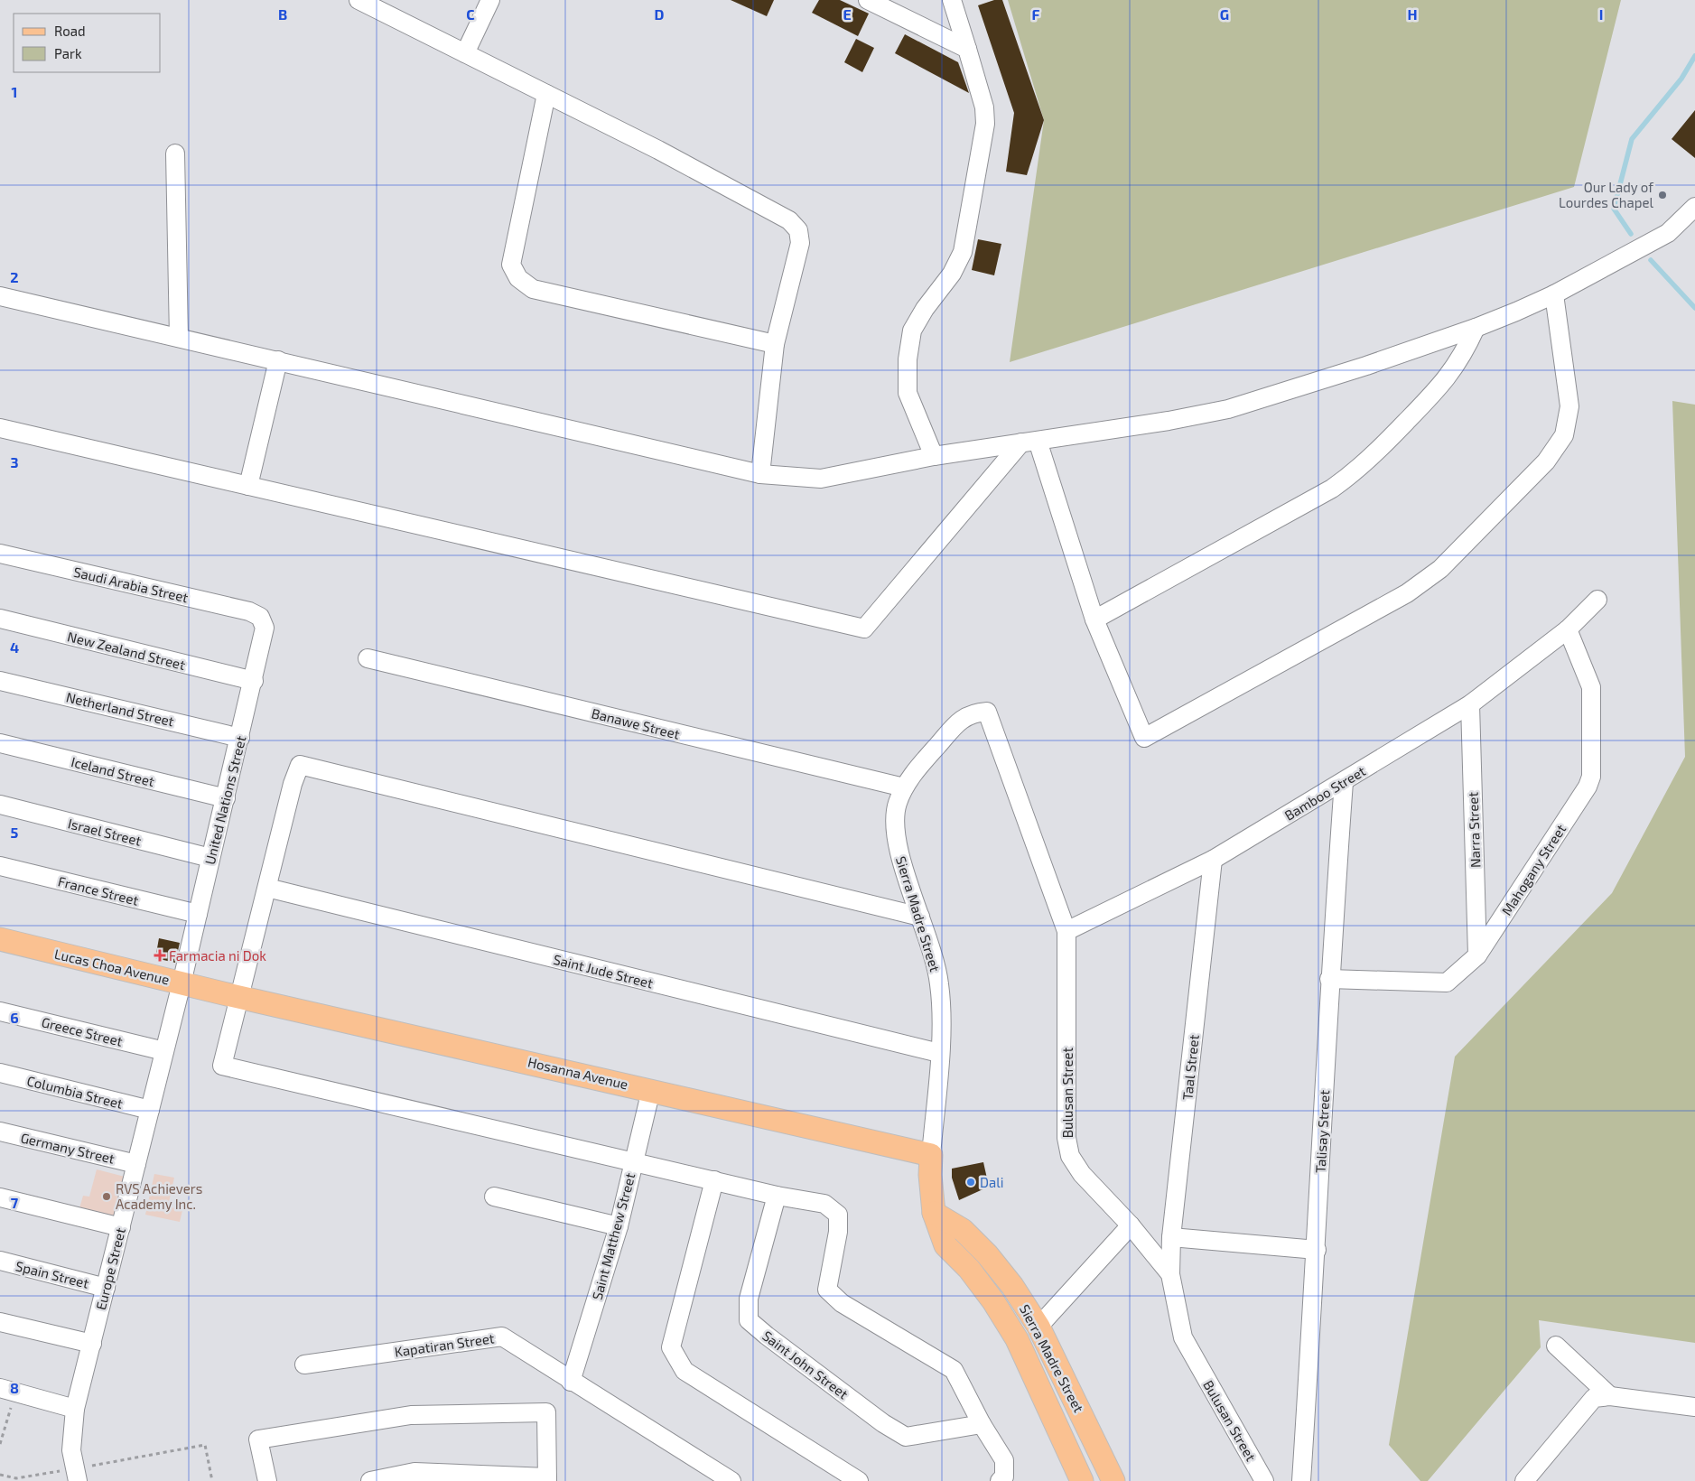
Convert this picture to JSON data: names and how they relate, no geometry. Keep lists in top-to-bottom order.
{
  "streets": {
    "main road": ["Sierra Madre Street", "Lucas Choa Avenue", "Hosanna Avenue"],
    "street": [
      "Saudi Arabia Street",
      "New Zealand Street",
      "Netherland Street",
      "Banawe Street",
      "Iceland Street",
      "Bamboo Street",
      "United Nations Street",
      "Narra Street",
      "Israel Street",
      "Mahogany Street",
      "France Street",
      "Saint Jude Street",
      "Greece Street",
      "Taal Street",
      "Columbia Street",
      "Bulusan Street",
      "Talisay Street",
      "Germany Street",
      "Saint Matthew Street",
      "Europe Street",
      "Spain Street",
      "Kapatiran Street",
      "Saint John Street"
    ]
  },
  "crossings": [
    ["Saudi Arabia Street", "United Nations Street"],
    ["New Zealand Street", "United Nations Street"],
    ["Netherland Street", "United Nations Street"],
    ["Banawe Street", "Sierra Madre Street"],
    ["Iceland Street", "United Nations Street"],
    ["Bamboo Street", "Narra Street"],
    ["Bamboo Street", "Mahogany Street"],
    ["Bamboo Street", "Taal Street"],
    ["Bamboo Street", "Bulusan Street"],
    ["Bamboo Street", "Talisay Street"],
    ["United Nations Street", "Israel Street"],
    ["United Nations Street", "France Street"],
    ["United Nations Street", "Lucas Choa Avenue"],
    ["United Nations Street", "Europe Street"],
    ["Narra Street", "Mahogany Street"],
    ["Mahogany Street", "Talisay Street"],
    ["Sierra Madre Street", "Saint Jude Street"],
    ["Sierra Madre Street", "Hosanna Avenue"],
    ["Sierra Madre Street", "Bulusan Street"],
    ["Lucas Choa Avenue", "Hosanna Avenue"],
    ["Lucas Choa Avenue", "Europe Street"],
    ["Greece Street", "Europe Street"],
    ["Taal Street", "Bulusan Street"],
    ["Hosanna Avenue", "Saint Matthew Street"],
    ["Columbia Street", "Europe Street"],
    ["Germany Street", "Europe Street"],
    ["Saint Matthew Street", "Kapatiran Street"],
    ["Europe Street", "Spain Street"]
  ],
  "places": {
    "other": ["Our Lady of Lourdes Chapel", "Dali", "RVS Achievers Academy Inc."],
    "health": ["Farmacia ni Dok"]
  },
  "legend": ["Road", "Park"],
  "grid": {
    "columns": [
      "B",
      "C",
      "D",
      "E",
      "F",
      "G",
      "H",
      "I"
    ],
    "rows": [
      "1",
      "2",
      "3",
      "4",
      "5",
      "6",
      "7",
      "8"
    ]
  }
}
